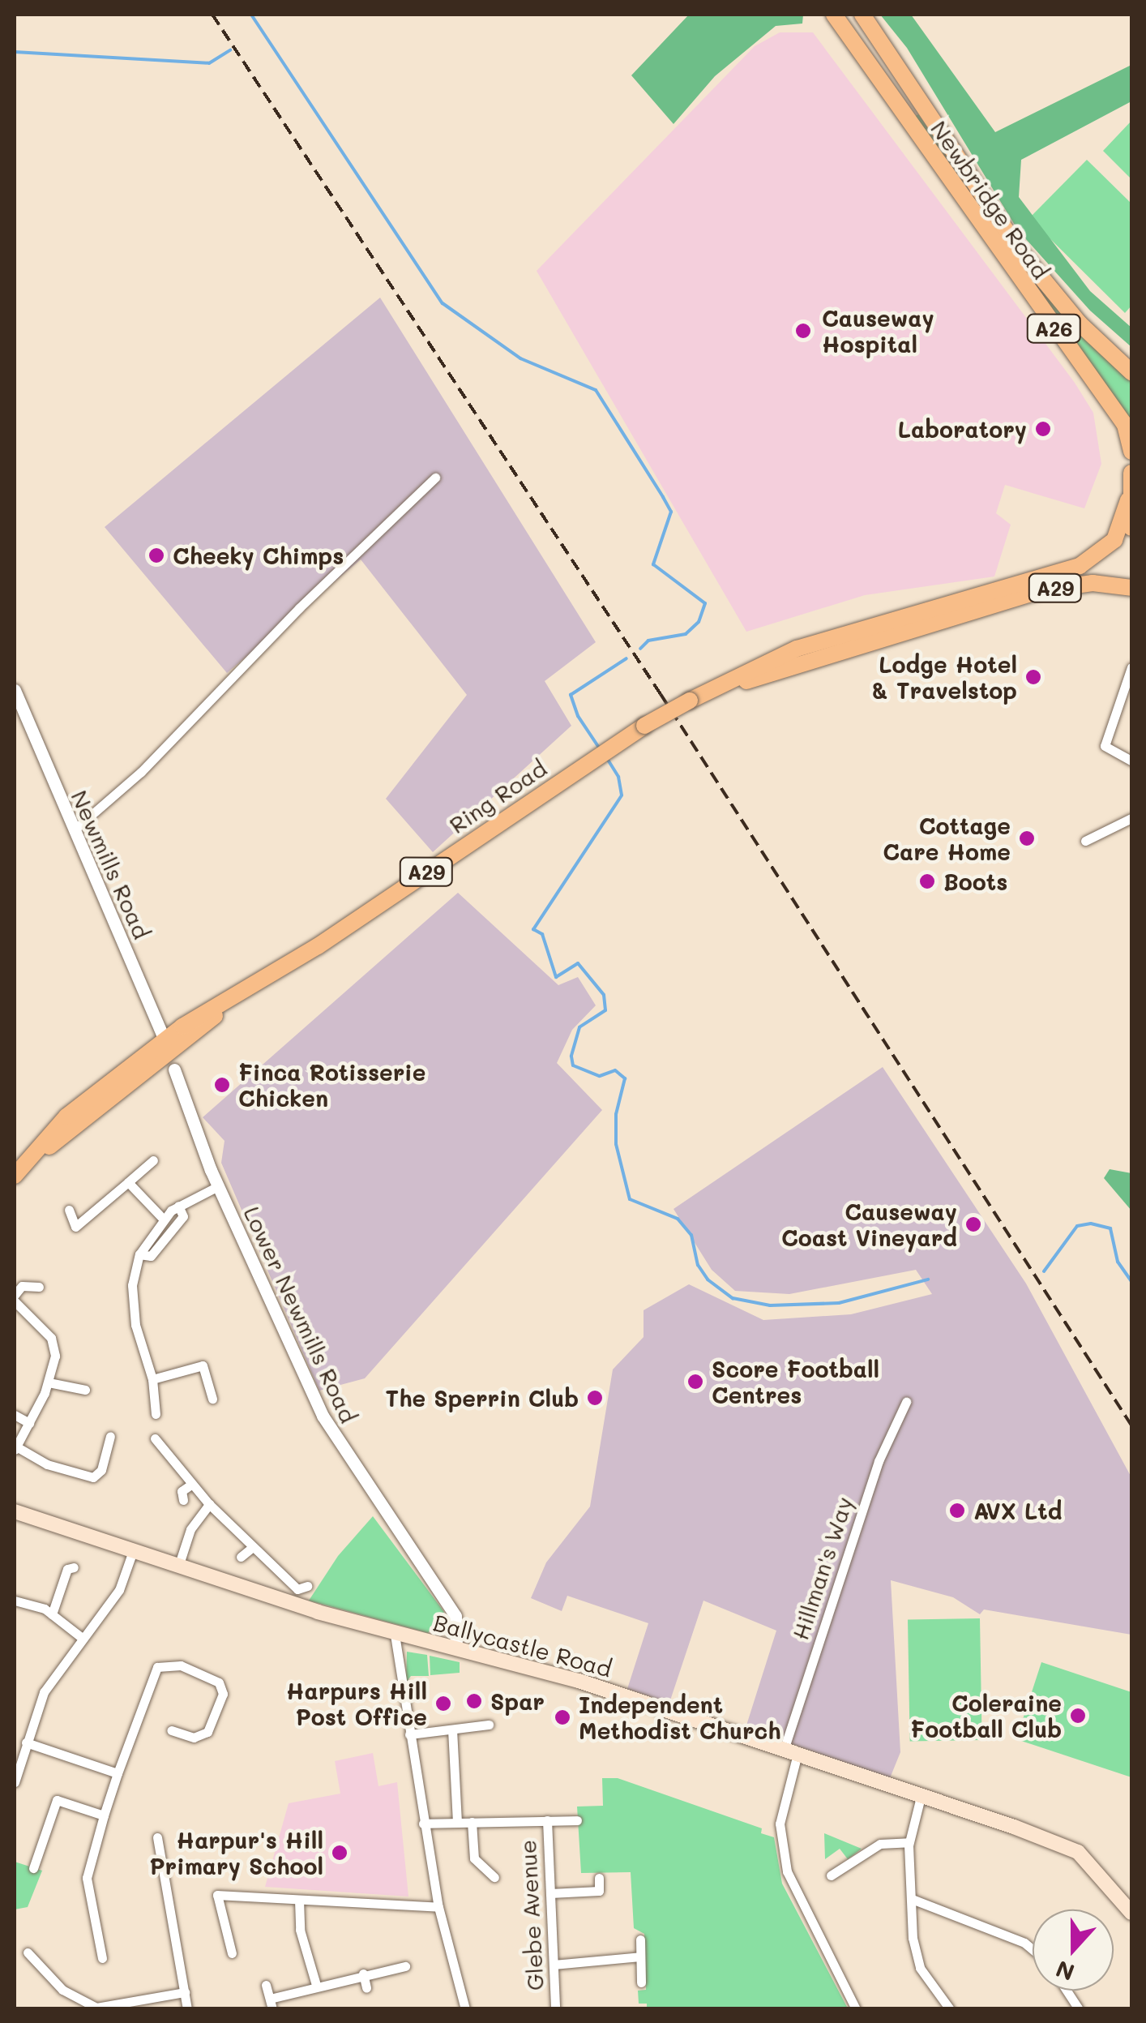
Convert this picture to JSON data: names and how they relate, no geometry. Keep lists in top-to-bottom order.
{
  "streets": {
    "main road": [
      "Newbridge Road",
      "A26",
      "A29",
      "Ring Road",
      "Ballycastle Road"
    ],
    "street": [
      "Newmills Road",
      "Lower Newmills Road",
      "Hillman's Way",
      "Glebe Avenue"
    ]
  },
  "crossings": [
    ["A29", "Ring Road"],
    ["Ring Road", "Newmills Road"],
    ["Ring Road", "Lower Newmills Road"],
    ["Newmills Road", "Lower Newmills Road"],
    ["Lower Newmills Road", "Ballycastle Road"],
    ["Hillman's Way", "Ballycastle Road"]
  ],
  "places": [
    "Causeway Hospital",
    "Laboratory",
    "Cheeky Chimps",
    "Lodge Hotel & Travelstop",
    "Cottage Care Home",
    "Boots",
    "Finca Rotisserie Chicken",
    "Causeway Coast Vineyard",
    "Score Football Centres",
    "The Sperrin Club",
    "AVX Ltd",
    "Spar",
    "Harpurs Hill Post Office",
    "Coleraine Football Club",
    "Independent Methodist Church",
    "Harpur's Hill Primary School"
  ],
  "north": "bottom"
}
